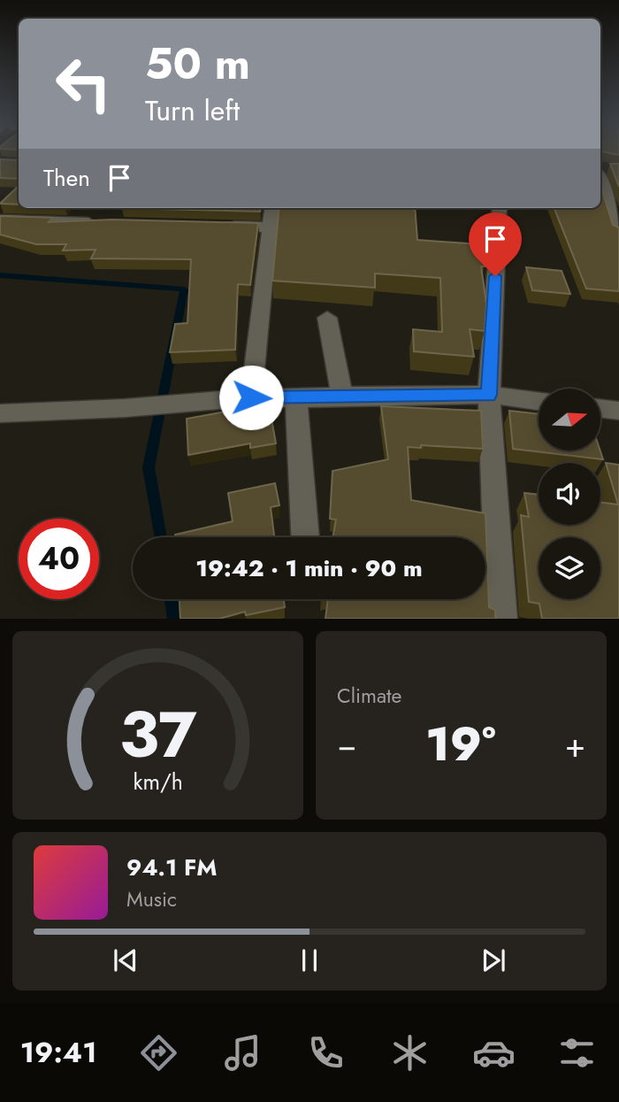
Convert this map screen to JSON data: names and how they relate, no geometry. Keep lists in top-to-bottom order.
{
  "north": "right",
  "page": {
    "turn": ["50 m", "Turn left"],
    "then": "Then",
    "limit": "40",
    "trip": "19:42 · 1 min · 90 m",
    "tile": "Climate",
    "heat": ["−", "19°", "+"],
    "song": ["94.1 FM", "Music"],
    "tabs": "19:41",
    "gauge": ["37", "km/h"]
  }
}
